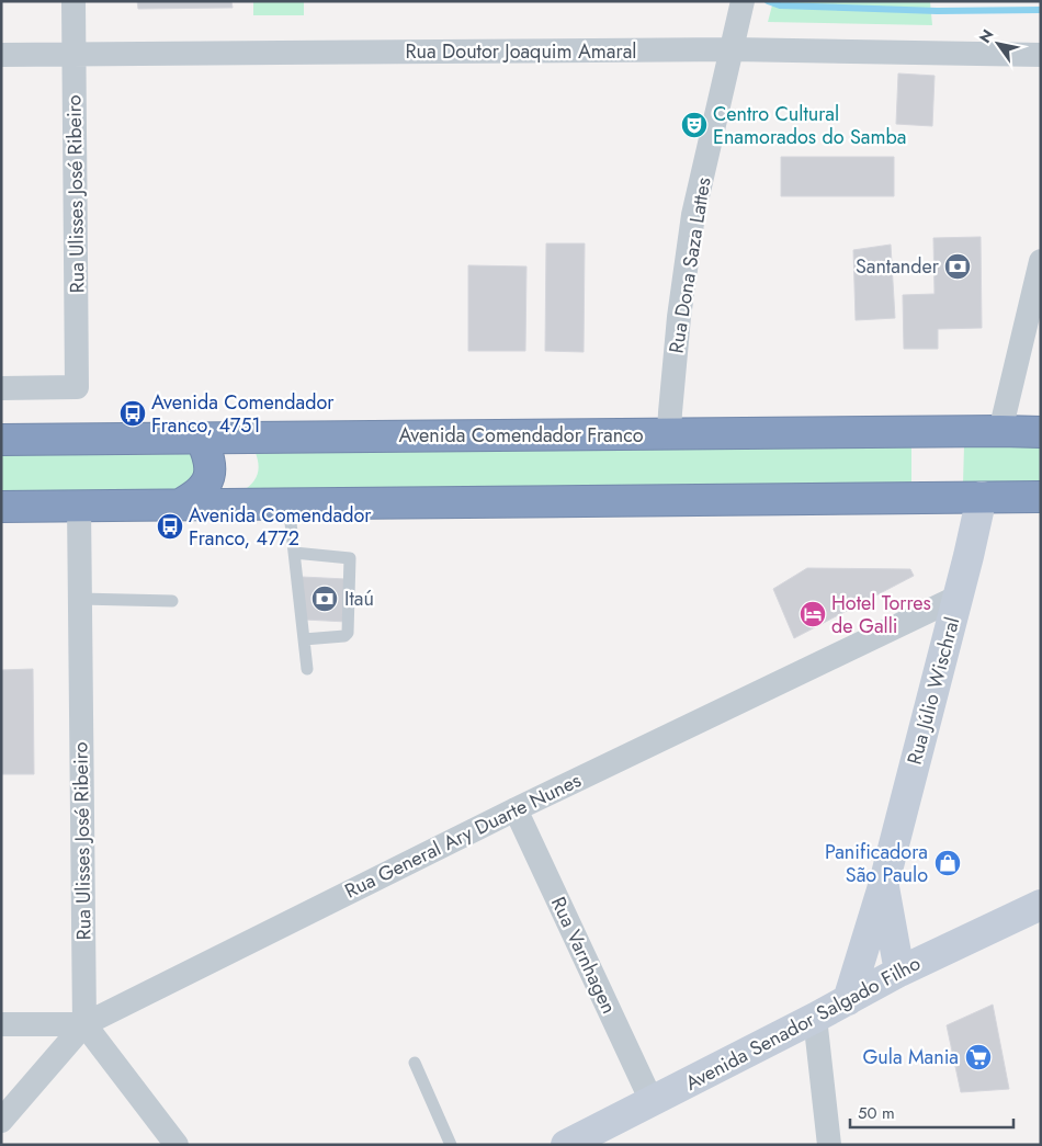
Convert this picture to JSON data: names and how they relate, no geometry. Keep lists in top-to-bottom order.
{
  "streets": {
    "highway": ["Avenida Comendador Franco"],
    "street": [
      "Rua Doutor Joaquim Amaral",
      "Rua Ulisses José Ribeiro",
      "Rua Dona Saza Lattes",
      "Rua Júlio Wischral",
      "Rua General Ary Duarte Nunes",
      "Rua Varnhagen",
      "Avenida Senador Salgado Filho"
    ]
  },
  "crossings": [
    ["Rua Doutor Joaquim Amaral", "Rua Ulisses José Ribeiro"],
    ["Rua Doutor Joaquim Amaral", "Rua Dona Saza Lattes"],
    ["Rua Ulisses José Ribeiro", "Rua General Ary Duarte Nunes"],
    ["Rua Dona Saza Lattes", "Avenida Comendador Franco"],
    ["Rua Júlio Wischral", "Rua General Ary Duarte Nunes"],
    ["Rua Júlio Wischral", "Avenida Senador Salgado Filho"],
    ["Rua General Ary Duarte Nunes", "Rua Varnhagen"],
    ["Rua Varnhagen", "Avenida Senador Salgado Filho"]
  ],
  "places": {
    "theatre": ["Centro Cultural Enamorados do Samba"],
    "bank": ["Santander", "Itaú"],
    "bus stop": ["Avenida Comendador Franco, 4751", "Avenida Comendador Franco, 4772"],
    "hotel": ["Hotel Torres de Galli"],
    "shop": ["Panificadora São Paulo"],
    "supermarket": ["Gula Mania"]
  },
  "scale_bar": "50 m",
  "north": "top left"
}
